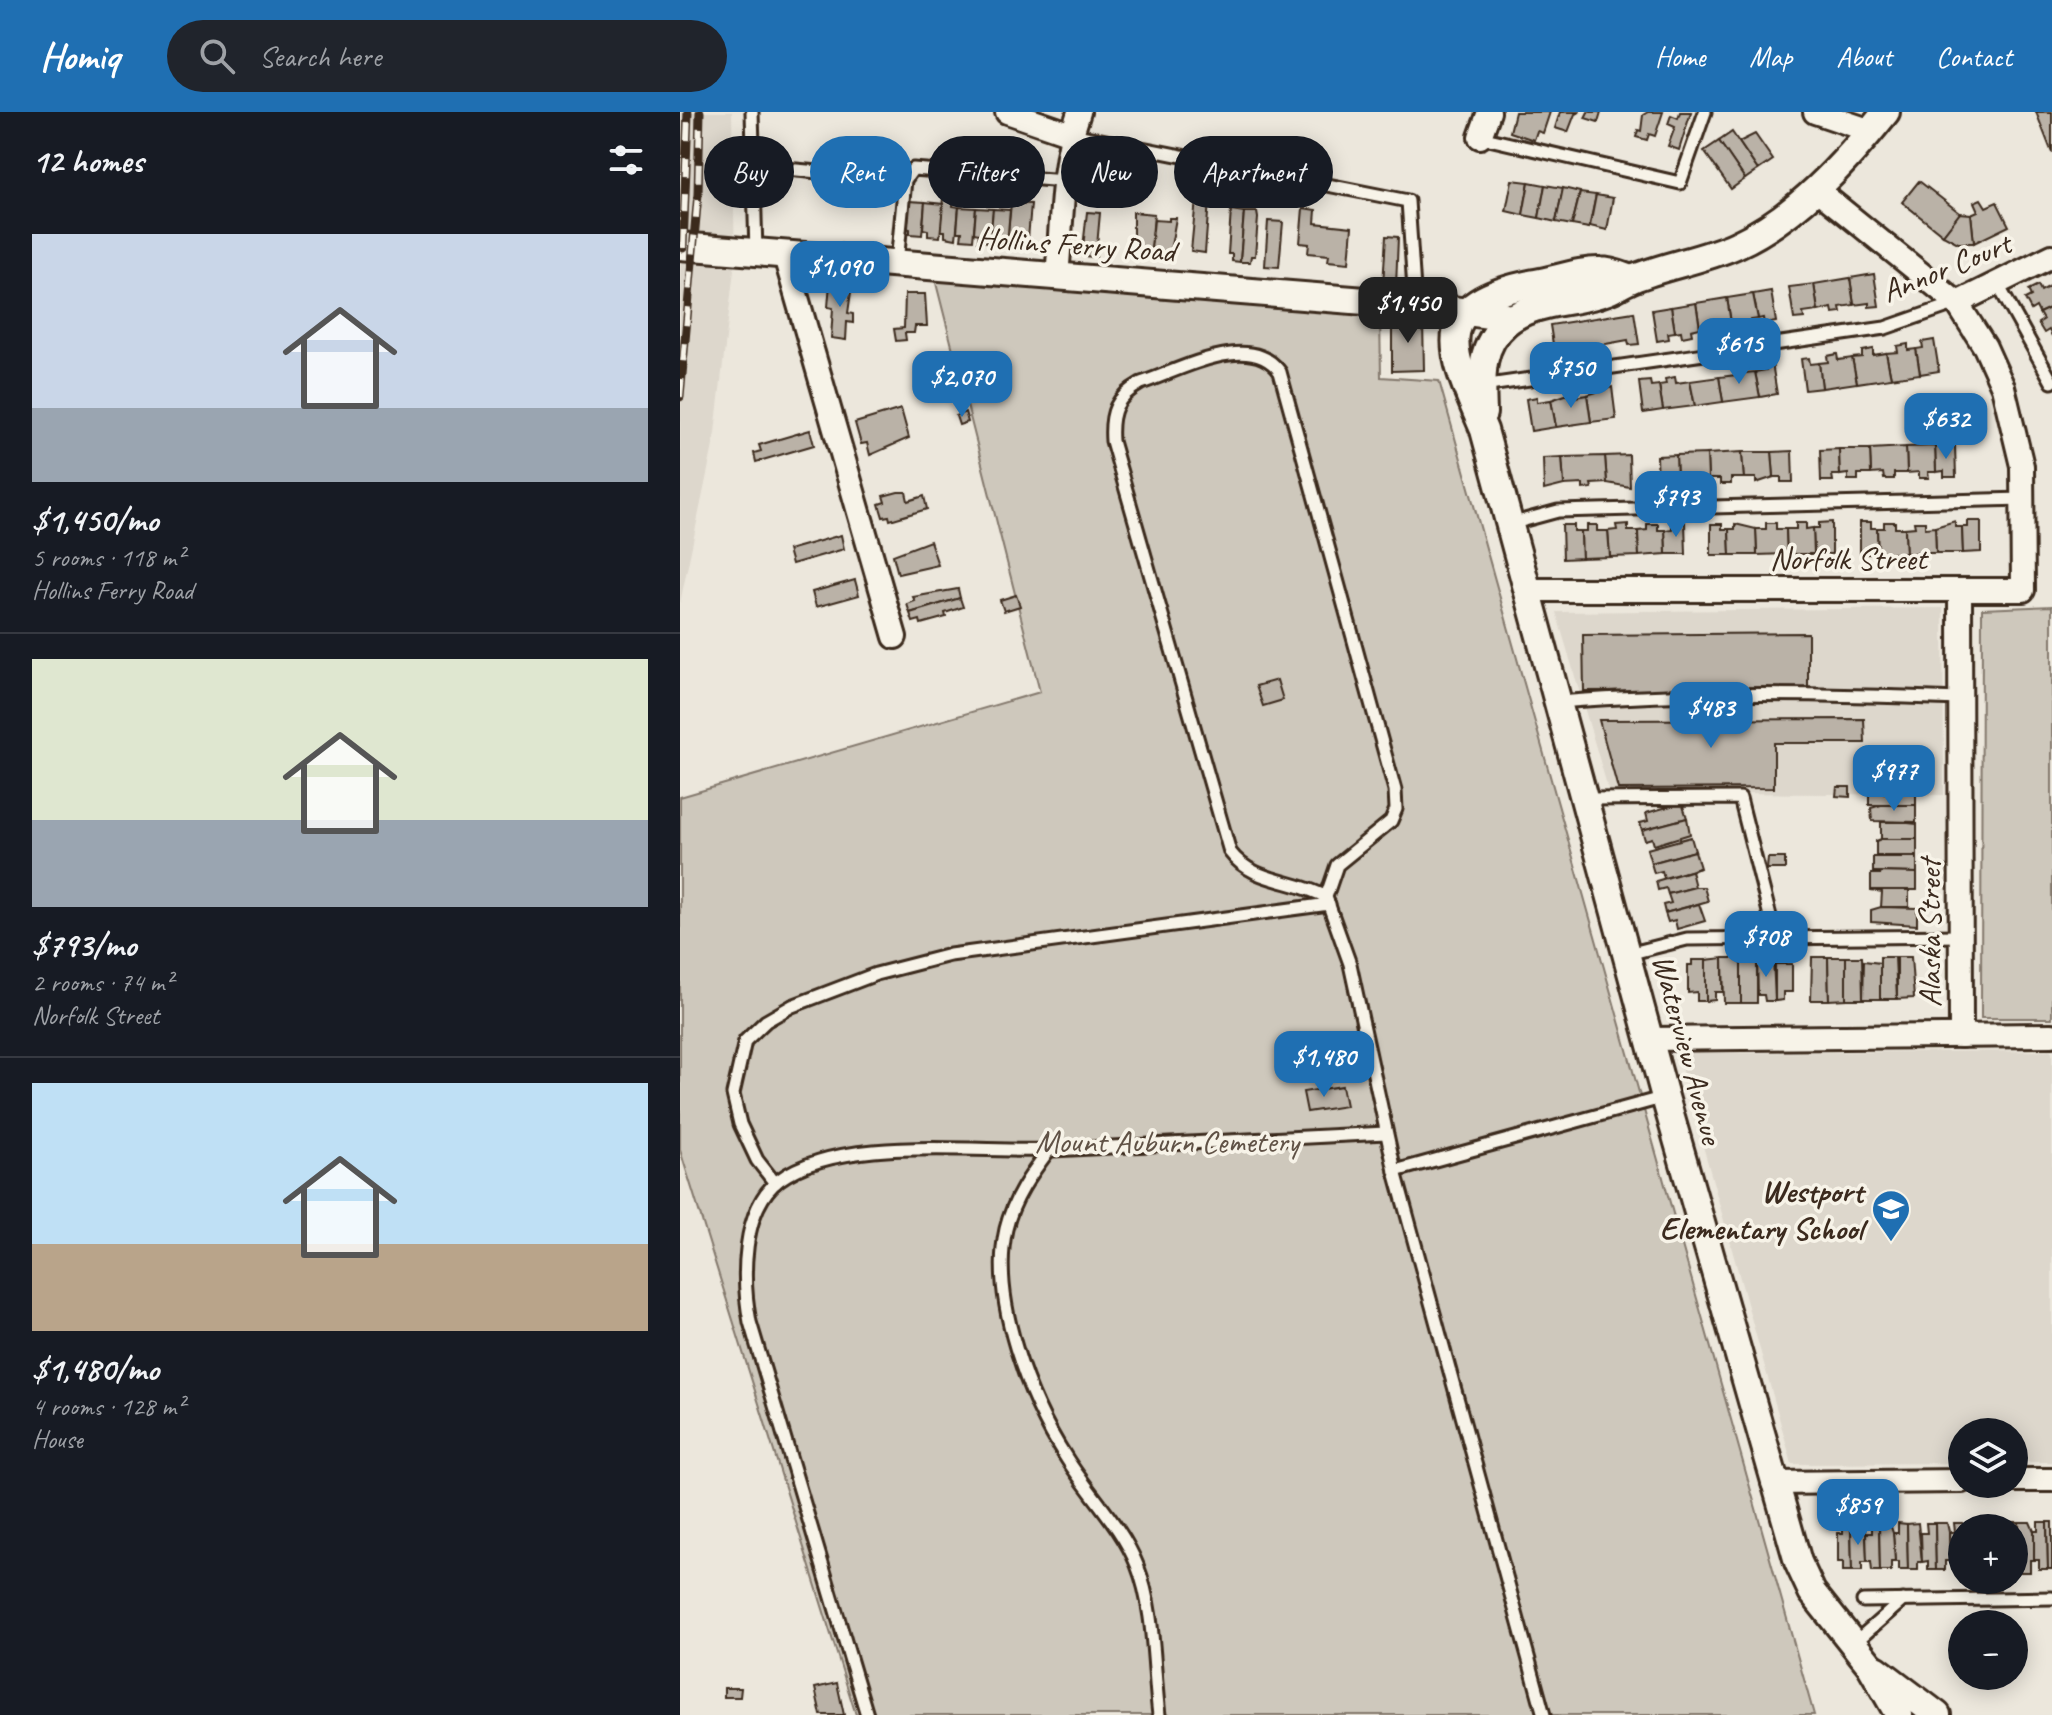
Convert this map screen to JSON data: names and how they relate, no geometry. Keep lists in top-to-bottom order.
{
  "streets": {
    "street": [
      "Hollins Ferry Road",
      "Annor Court",
      "Norfolk Street",
      "Alaska Street",
      "Waterview Avenue"
    ]
  },
  "crossings": [
    ["Hollins Ferry Road", "Waterview Avenue"],
    ["Annor Court", "Waterview Avenue"],
    ["Norfolk Street", "Alaska Street"],
    ["Norfolk Street", "Waterview Avenue"]
  ],
  "parks": ["Mount Auburn Cemetery"],
  "places": {
    "school or university": ["Westport Elementary School"]
  },
  "page": {
    "header": "Homiq",
    "search": "Search here",
    "nav": [
      "Home",
      "Map",
      "About",
      "Contact"
    ],
    "heading": "12 homes",
    "chip": [
      "Buy",
      "Rent",
      "Filters",
      "New",
      "Apartment"
    ],
    "list": [
      {
        "name": "$1,450/mo",
        "note": "5 rooms · 118 m² · Hollins Ferry Road"
      },
      {
        "name": "$793/mo",
        "note": "2 rooms · 74 m² · Norfolk Street"
      },
      {
        "name": "$1,480/mo",
        "note": "4 rooms · 128 m² · House"
      }
    ],
    "price": [
      "$1,090",
      "$1,450",
      "$615",
      "$750",
      "$2,070",
      "$632",
      "$793",
      "$483",
      "$977",
      "$708",
      "$1,480",
      "$859"
    ],
    "map_buttons": ["+", "−"]
  }
}
